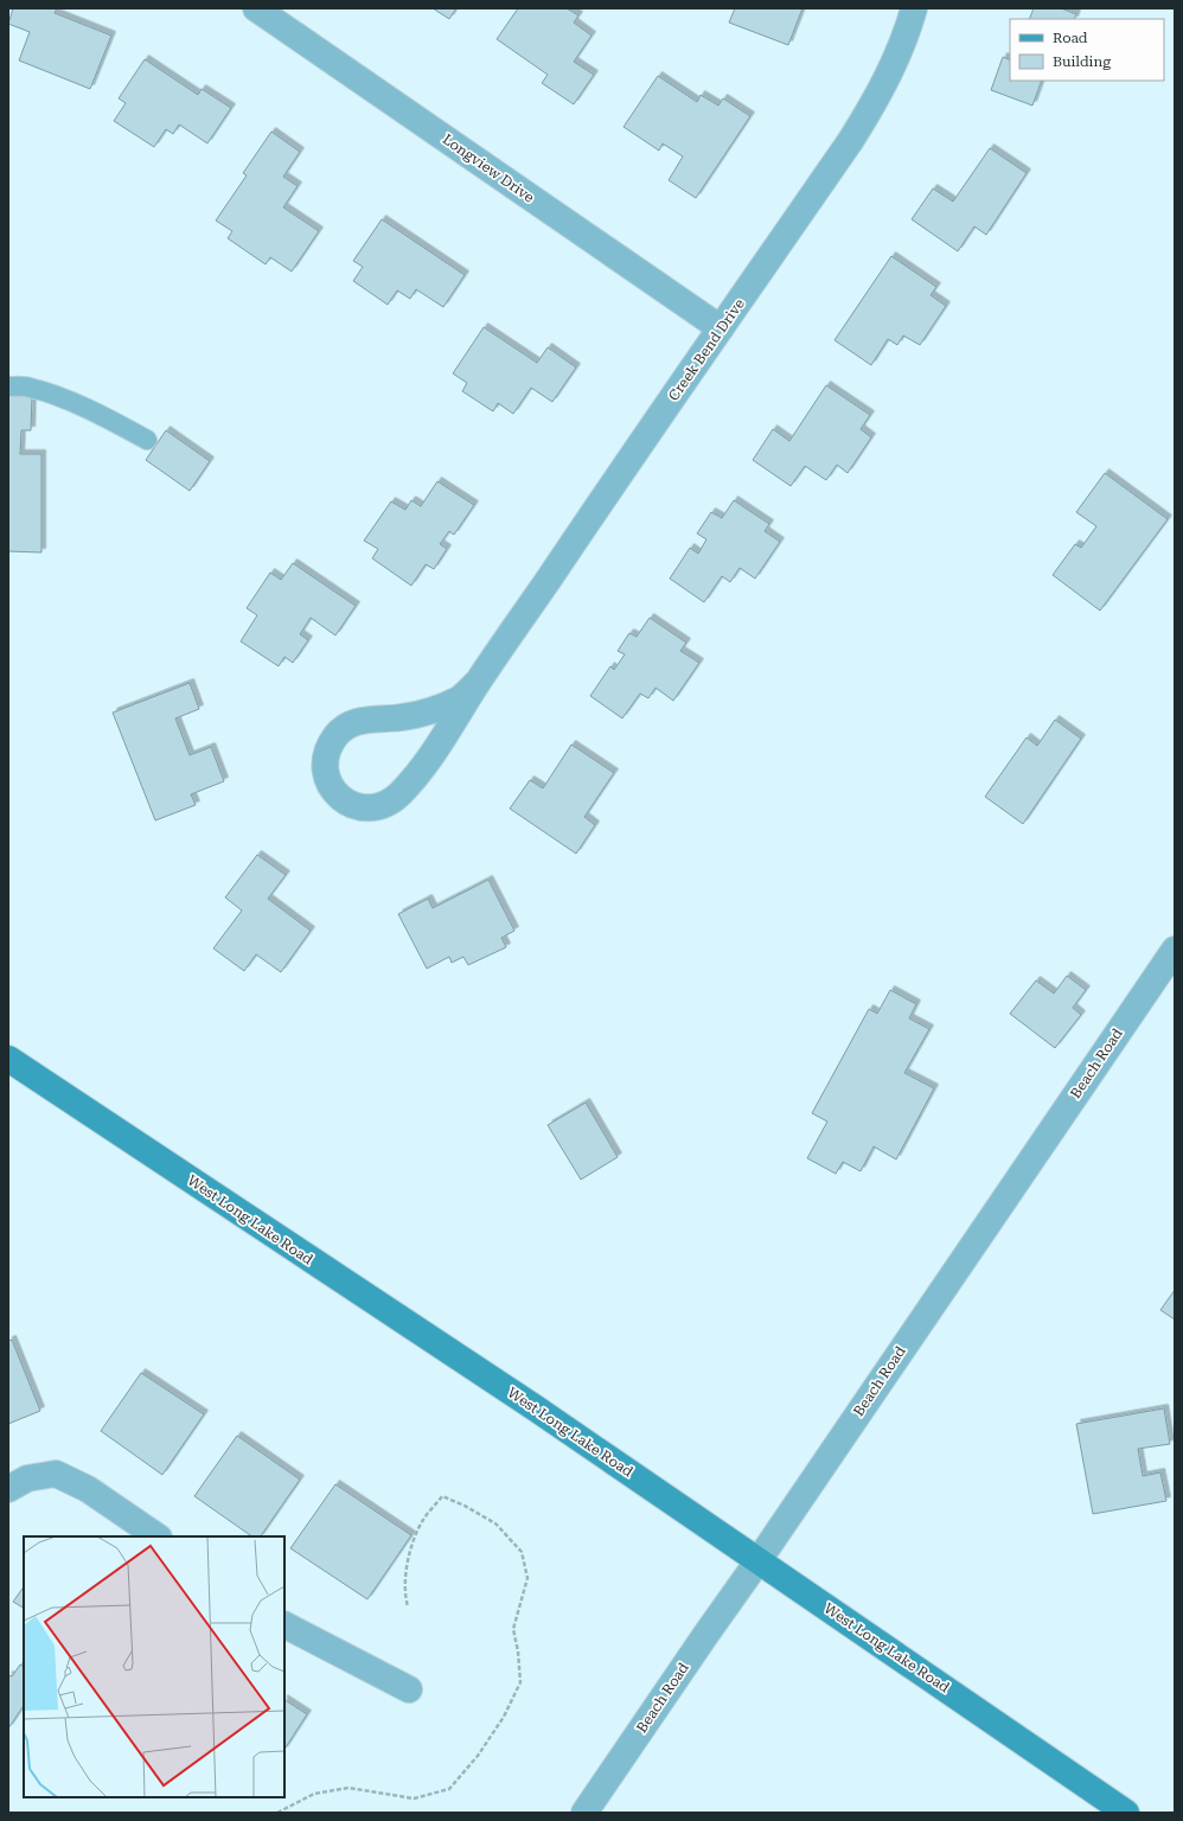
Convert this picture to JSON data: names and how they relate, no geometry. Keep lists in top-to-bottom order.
{
  "streets": {
    "main road": ["West Long Lake Road"],
    "street": ["Longview Drive", "Creek Bend Drive", "Beach Road"]
  },
  "crossings": [
    ["Longview Drive", "Creek Bend Drive"],
    ["Beach Road", "West Long Lake Road"]
  ],
  "legend": ["Road", "Building"]
}
